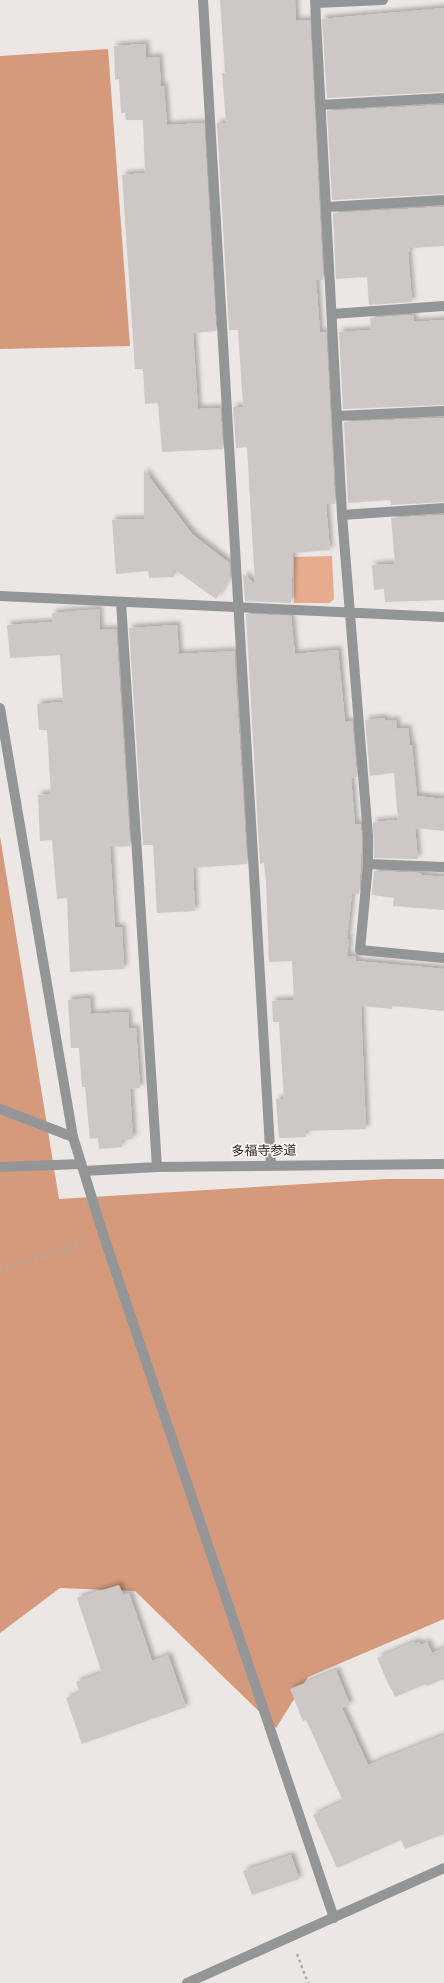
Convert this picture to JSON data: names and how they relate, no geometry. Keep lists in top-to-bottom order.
{
  "streets": {
    "street": ["多福寺参道"]
  }
}
